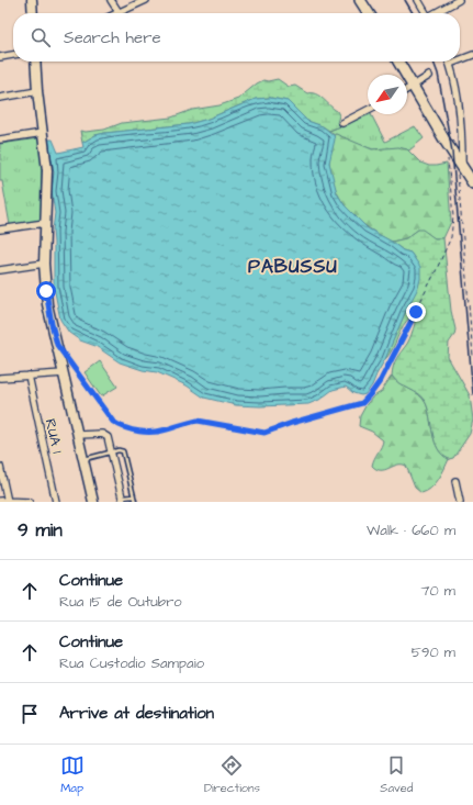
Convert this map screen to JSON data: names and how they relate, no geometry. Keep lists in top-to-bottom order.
{
  "streets": {
    "street": ["RUA 1"]
  },
  "districts": ["PABUSSU"],
  "north": "bottom left",
  "page": {
    "search": "Search here",
    "heading": ["9 min", "Walk · 660 m"],
    "list": [
      ["Continue", "Rua 15 de Outubro", "70 m"],
      ["Continue", "Rua Custodio Sampaio", "590 m"],
      "Arrive at destination"
    ],
    "nav": ["Map", "Directions", "Saved"]
  }
}
